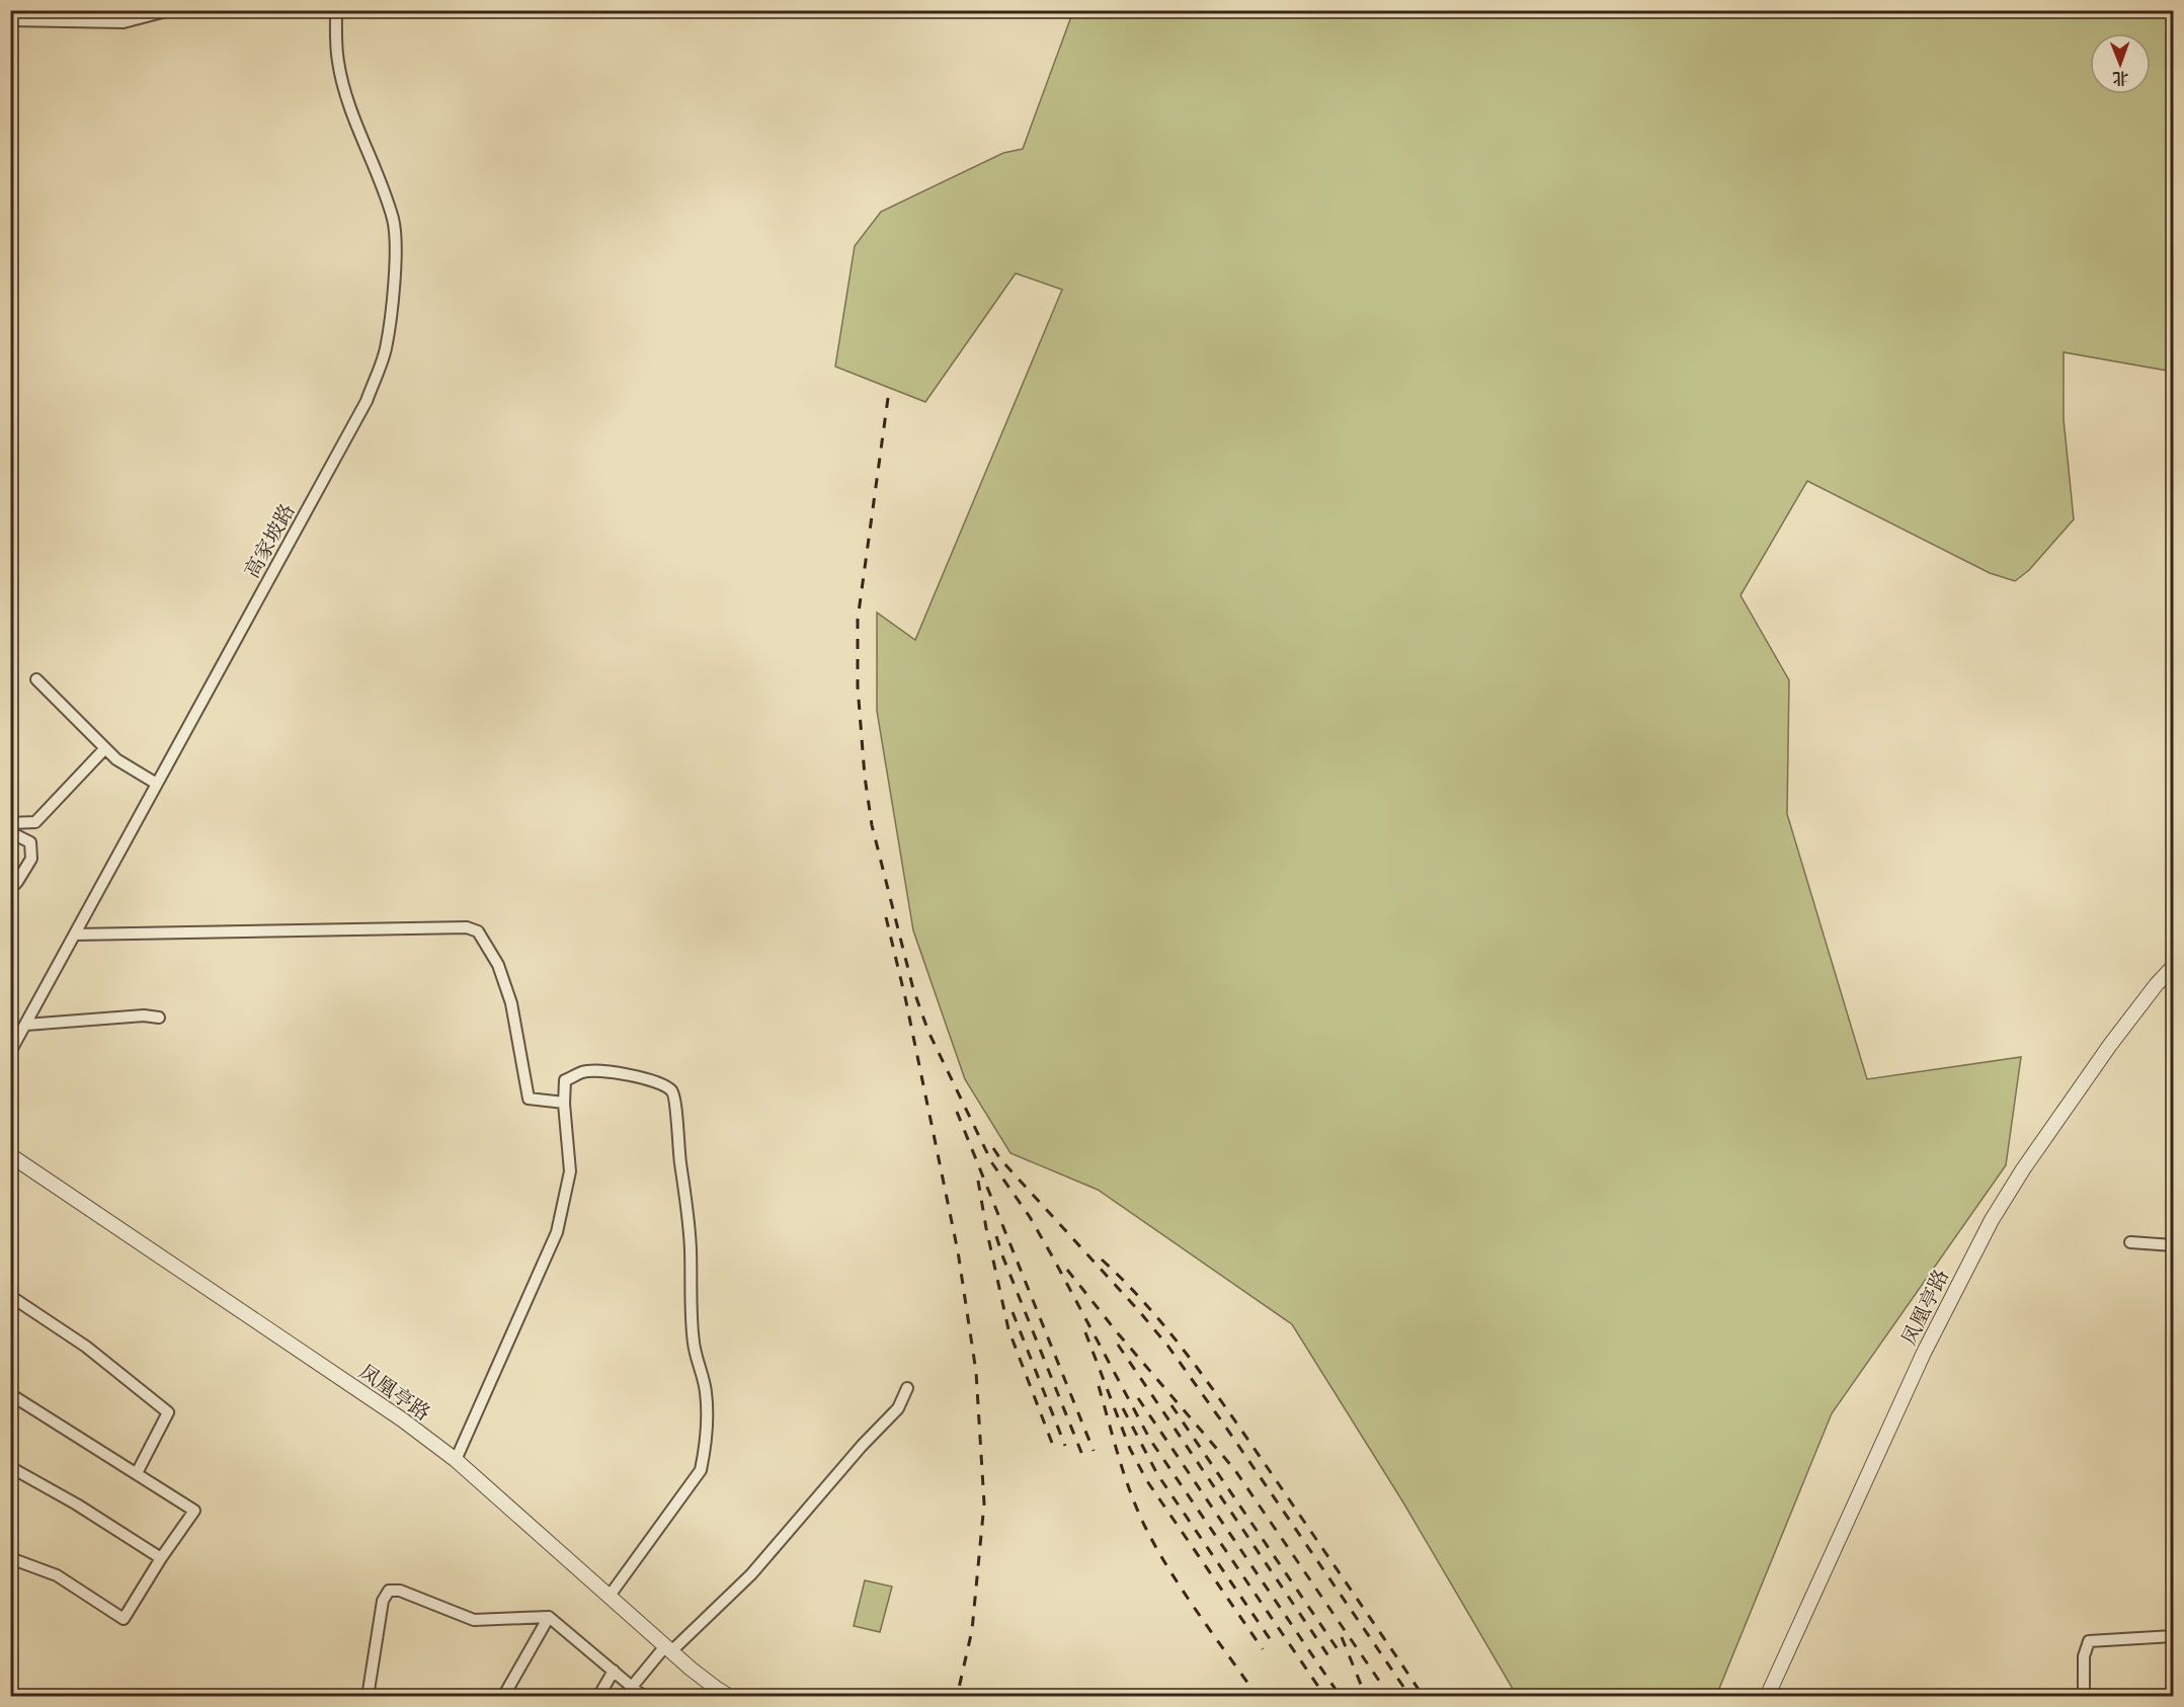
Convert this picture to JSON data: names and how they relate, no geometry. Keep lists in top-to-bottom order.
{
  "streets": {
    "street": ["高家坡路", "凤凰亭路"]
  },
  "north": "bottom"
}
